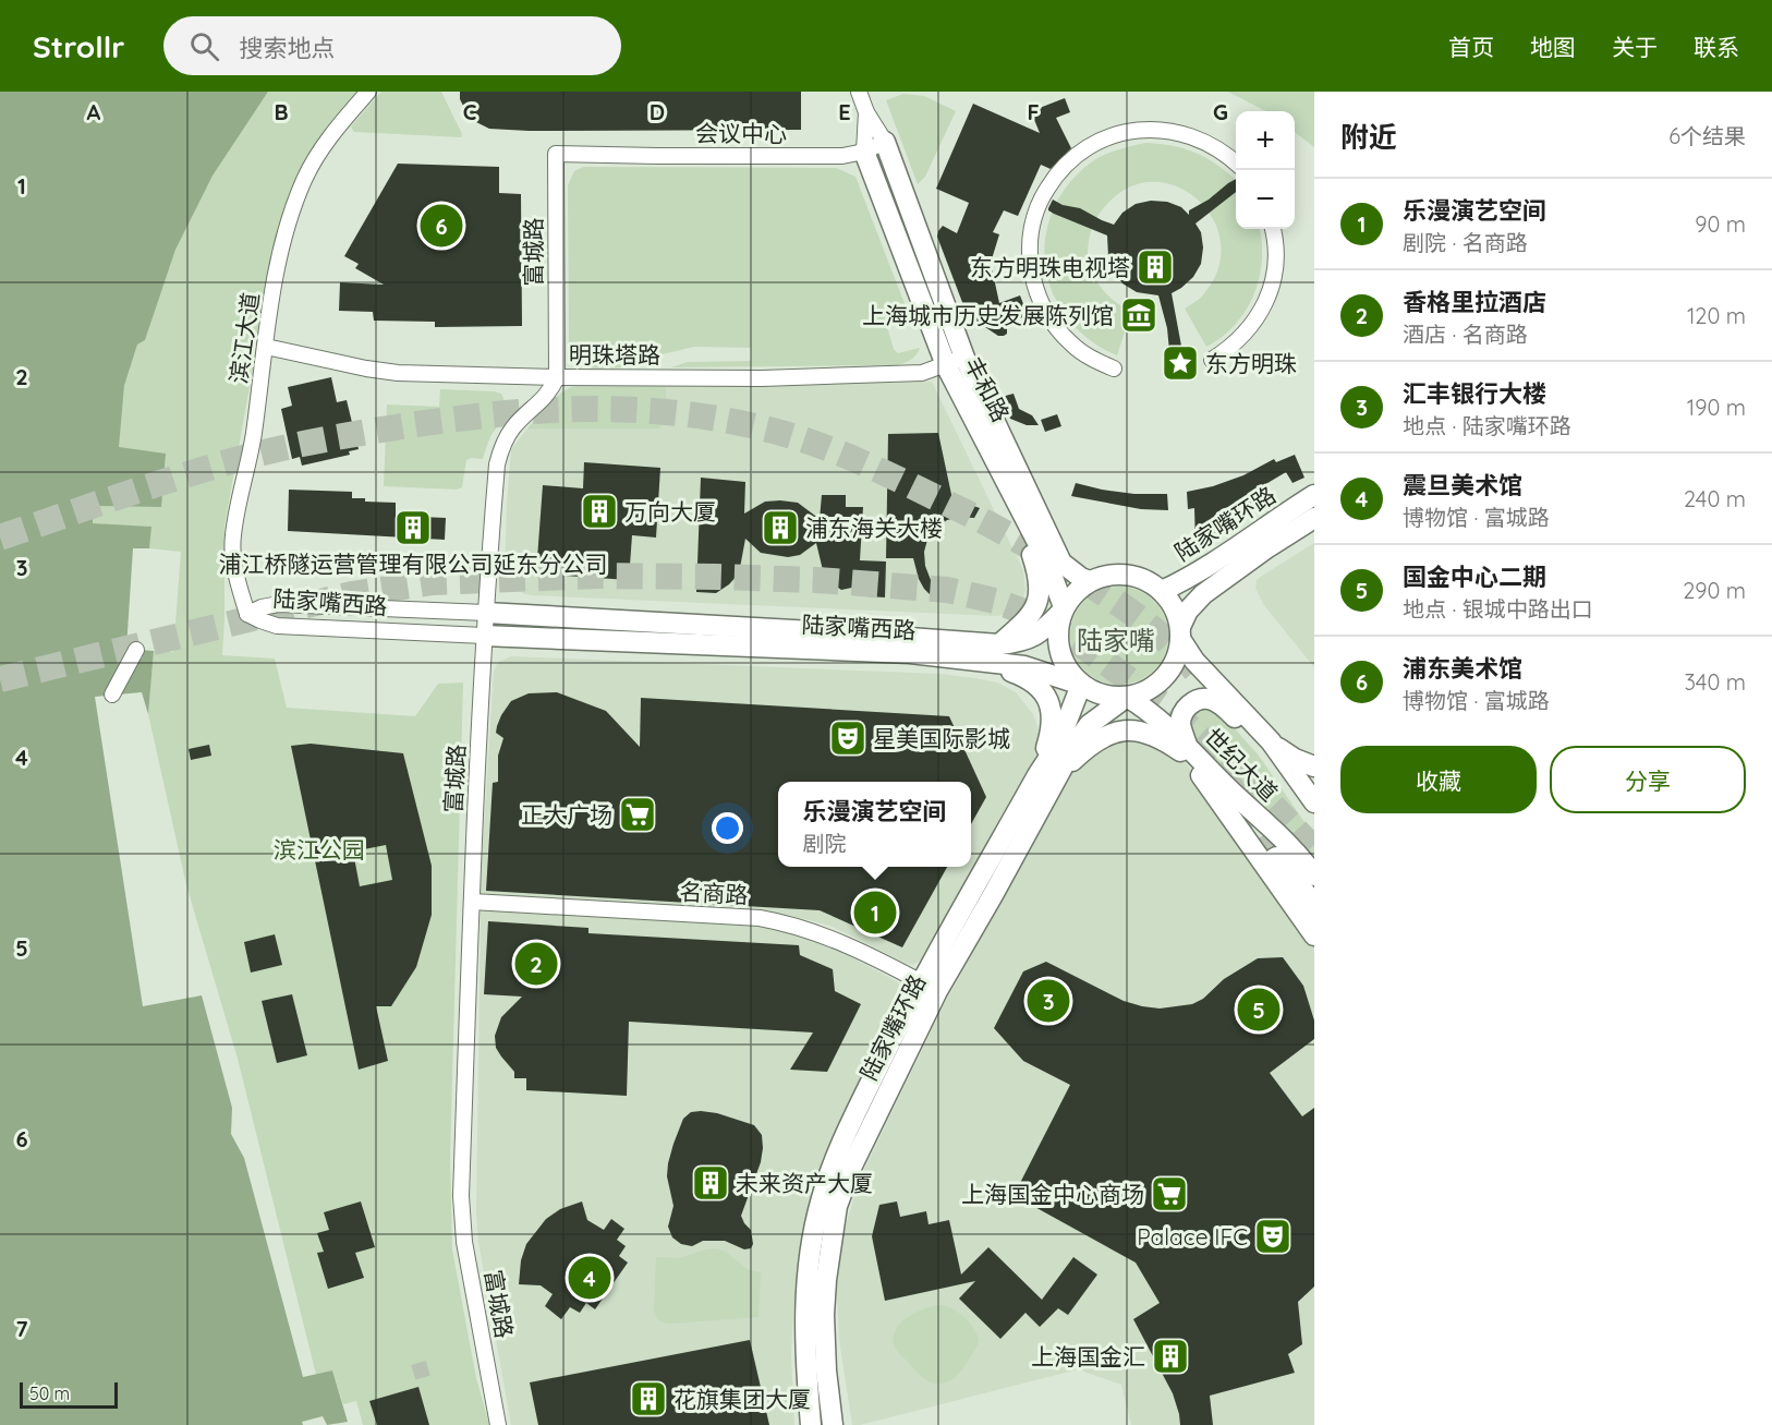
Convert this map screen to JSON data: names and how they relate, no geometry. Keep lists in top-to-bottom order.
{
  "streets": {
    "main road": [
      "丰和路",
      "陆家嘴环路",
      "陆家嘴西路",
      "世纪大道"
    ],
    "street": [
      "会议中心",
      "富城路",
      "滨江大道",
      "明珠塔路",
      "名商路"
    ]
  },
  "crossings": [
    ["会议中心", "富城路"],
    ["会议中心", "丰和路"],
    ["富城路", "明珠塔路"],
    ["富城路", "陆家嘴西路"],
    ["富城路", "名商路"],
    ["滨江大道", "明珠塔路"],
    ["滨江大道", "陆家嘴西路"],
    ["明珠塔路", "丰和路"],
    ["丰和路", "陆家嘴环路"],
    ["丰和路", "陆家嘴西路"],
    ["丰和路", "世纪大道"],
    ["陆家嘴环路", "陆家嘴西路"],
    ["陆家嘴环路", "世纪大道"],
    ["陆家嘴环路", "名商路"],
    ["陆家嘴西路", "世纪大道"]
  ],
  "districts": ["陆家嘴"],
  "parks": ["滨江公园"],
  "places": {
    "building": [
      "东方明珠电视塔",
      "万向大厦",
      "浦江桥隧运营管理有限公司延东分公司",
      "浦东海关大楼",
      "未来资产大厦",
      "上海国金汇",
      "花旗集团大厦"
    ],
    "museum": ["上海城市历史发展陈列馆"],
    "place": ["东方明珠"],
    "theatre": ["星美国际影城", "Palace IFC"],
    "supermarket": ["正大广场", "上海国金中心商场"]
  },
  "scale_bar": "50 m",
  "page": {
    "header": "Strollr",
    "search": "搜索地点",
    "nav": [
      "首页",
      "地图",
      "关于",
      "联系"
    ],
    "heading": ["附近", "6个结果"],
    "map_buttons": ["+", "−"],
    "list": [
      {
        "mark": "1",
        "name": "乐漫演艺空间",
        "note": "剧院 · 名商路",
        "value": "90 m"
      },
      {
        "mark": "2",
        "name": "香格里拉酒店",
        "note": "酒店 · 名商路",
        "value": "120 m"
      },
      {
        "mark": "3",
        "name": "汇丰银行大楼",
        "note": "地点 · 陆家嘴环路",
        "value": "190 m"
      },
      {
        "mark": "4",
        "name": "震旦美术馆",
        "note": "博物馆 · 富城路",
        "value": "240 m"
      },
      {
        "mark": "5",
        "name": "国金中心二期",
        "note": "地点 · 银城中路出口",
        "value": "290 m"
      },
      {
        "mark": "6",
        "name": "浦东美术馆",
        "note": "博物馆 · 富城路",
        "value": "340 m"
      }
    ],
    "pins": [
      "6",
      "1",
      "2",
      "3",
      "5",
      "4"
    ],
    "buttons": ["收藏", "分享"],
    "popup": ["乐漫演艺空间", "剧院"],
    "scale": "50 m"
  },
  "grid": {
    "columns": [
      "A",
      "B",
      "C",
      "D",
      "E",
      "F",
      "G"
    ],
    "rows": [
      "1",
      "2",
      "3",
      "4",
      "5",
      "6",
      "7"
    ]
  }
}
